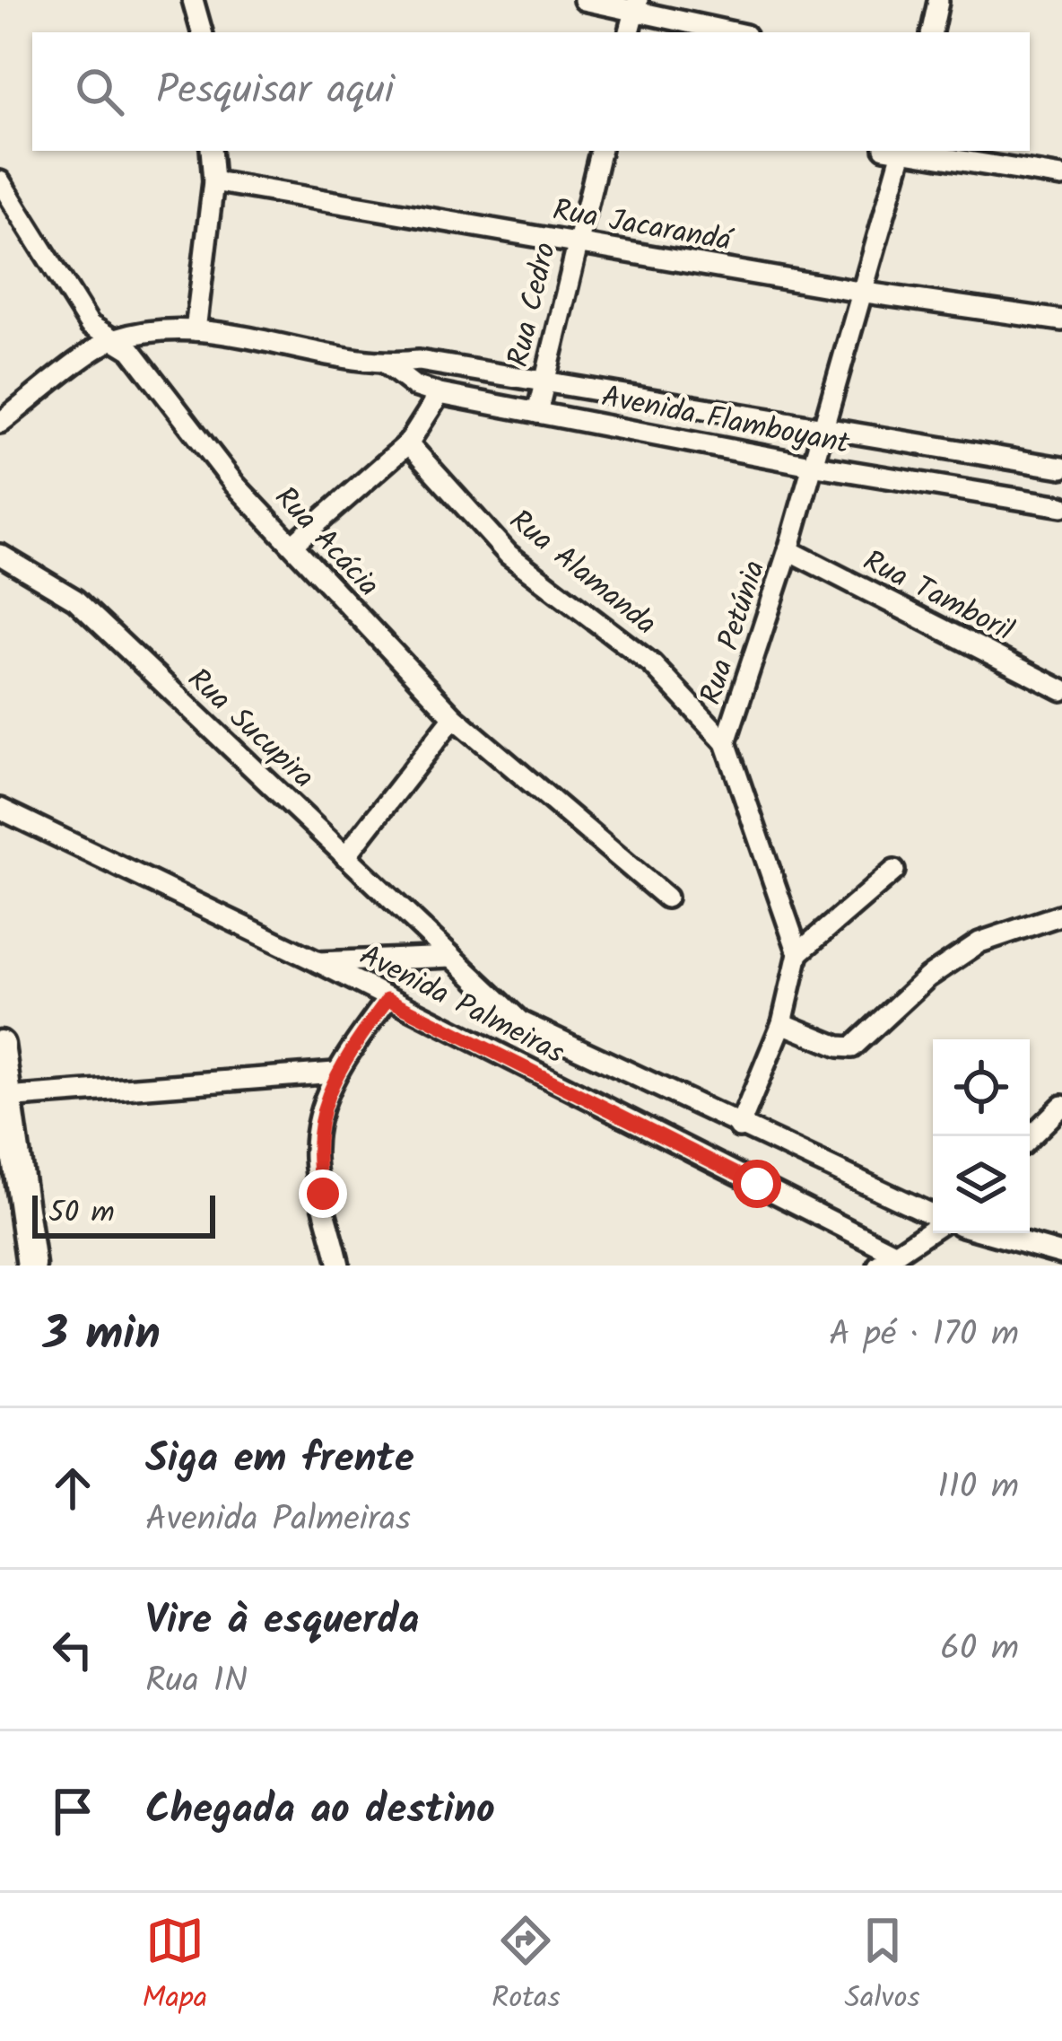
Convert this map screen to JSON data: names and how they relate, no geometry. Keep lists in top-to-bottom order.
{
  "streets": {
    "street": [
      "Rua Jacarandá",
      "Rua Cedro",
      "Avenida Flamboyant",
      "Rua Acácia",
      "Rua Alamanda",
      "Rua Tamboril",
      "Rua Petúnia",
      "Rua Sucupira",
      "Avenida Palmeiras"
    ]
  },
  "crossings": [
    ["Rua Jacarandá", "Rua Cedro"],
    ["Rua Jacarandá", "Rua Petúnia"],
    ["Rua Cedro", "Avenida Flamboyant"],
    ["Avenida Flamboyant", "Rua Acácia"],
    ["Avenida Flamboyant", "Rua Petúnia"],
    ["Rua Alamanda", "Rua Petúnia"],
    ["Rua Tamboril", "Rua Petúnia"],
    ["Rua Sucupira", "Avenida Palmeiras"]
  ],
  "scale_bar": "50 m",
  "page": {
    "search": "Pesquisar aqui",
    "scale": "50 m",
    "heading": ["3 min", "A pé · 170 m"],
    "list": [
      ["Siga em frente", "Avenida Palmeiras", "110 m"],
      ["Vire à esquerda", "Rua 1N", "60 m"],
      "Chegada ao destino"
    ],
    "nav": ["Mapa", "Rotas", "Salvos"]
  }
}
